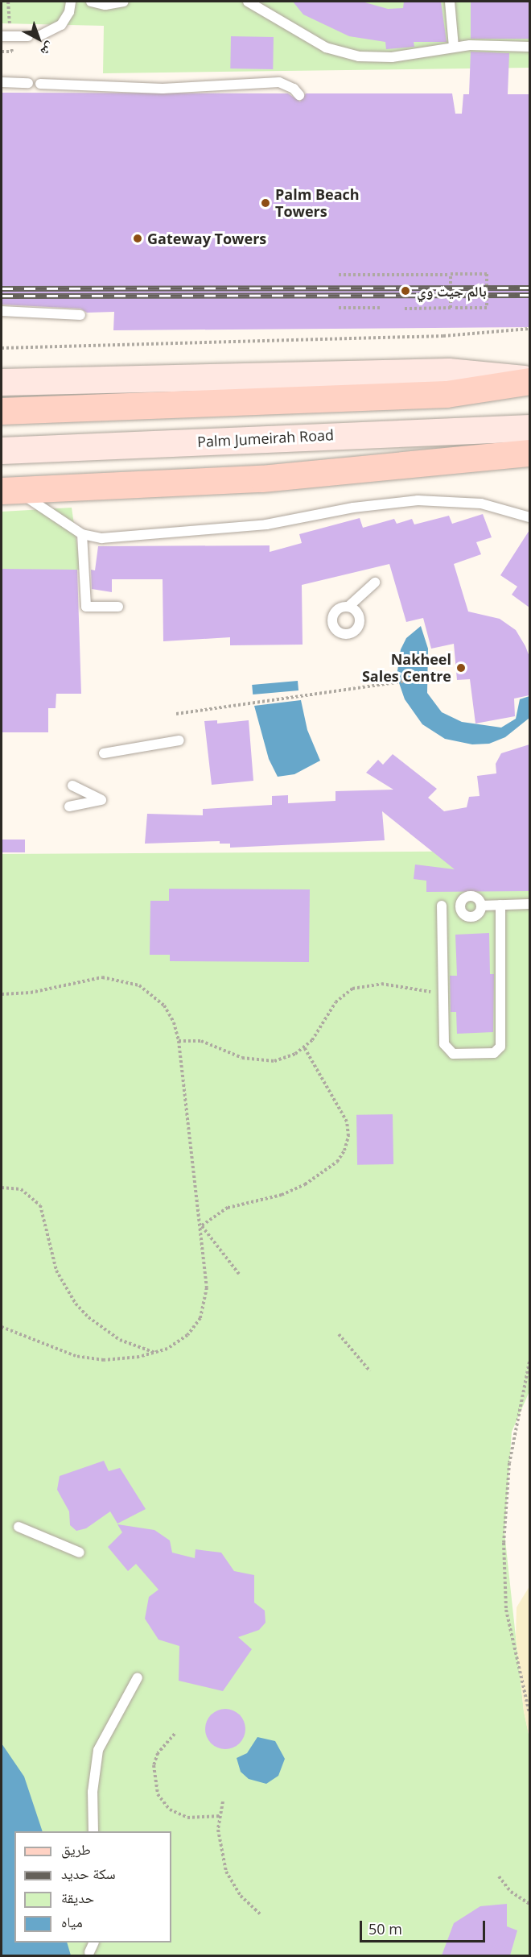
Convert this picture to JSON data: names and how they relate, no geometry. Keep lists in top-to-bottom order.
{
  "streets": {
    "main road": ["Palm Jumeirah Road"]
  },
  "places": [
    "Palm Beach Towers",
    "Gateway Towers",
    "بالم جيت وي",
    "Nakheel Sales Centre"
  ],
  "legend": [
    "طريق",
    "سكة حديد",
    "حديقة",
    "مياه"
  ],
  "scale_bar": "50 m",
  "north": "bottom right"
}
